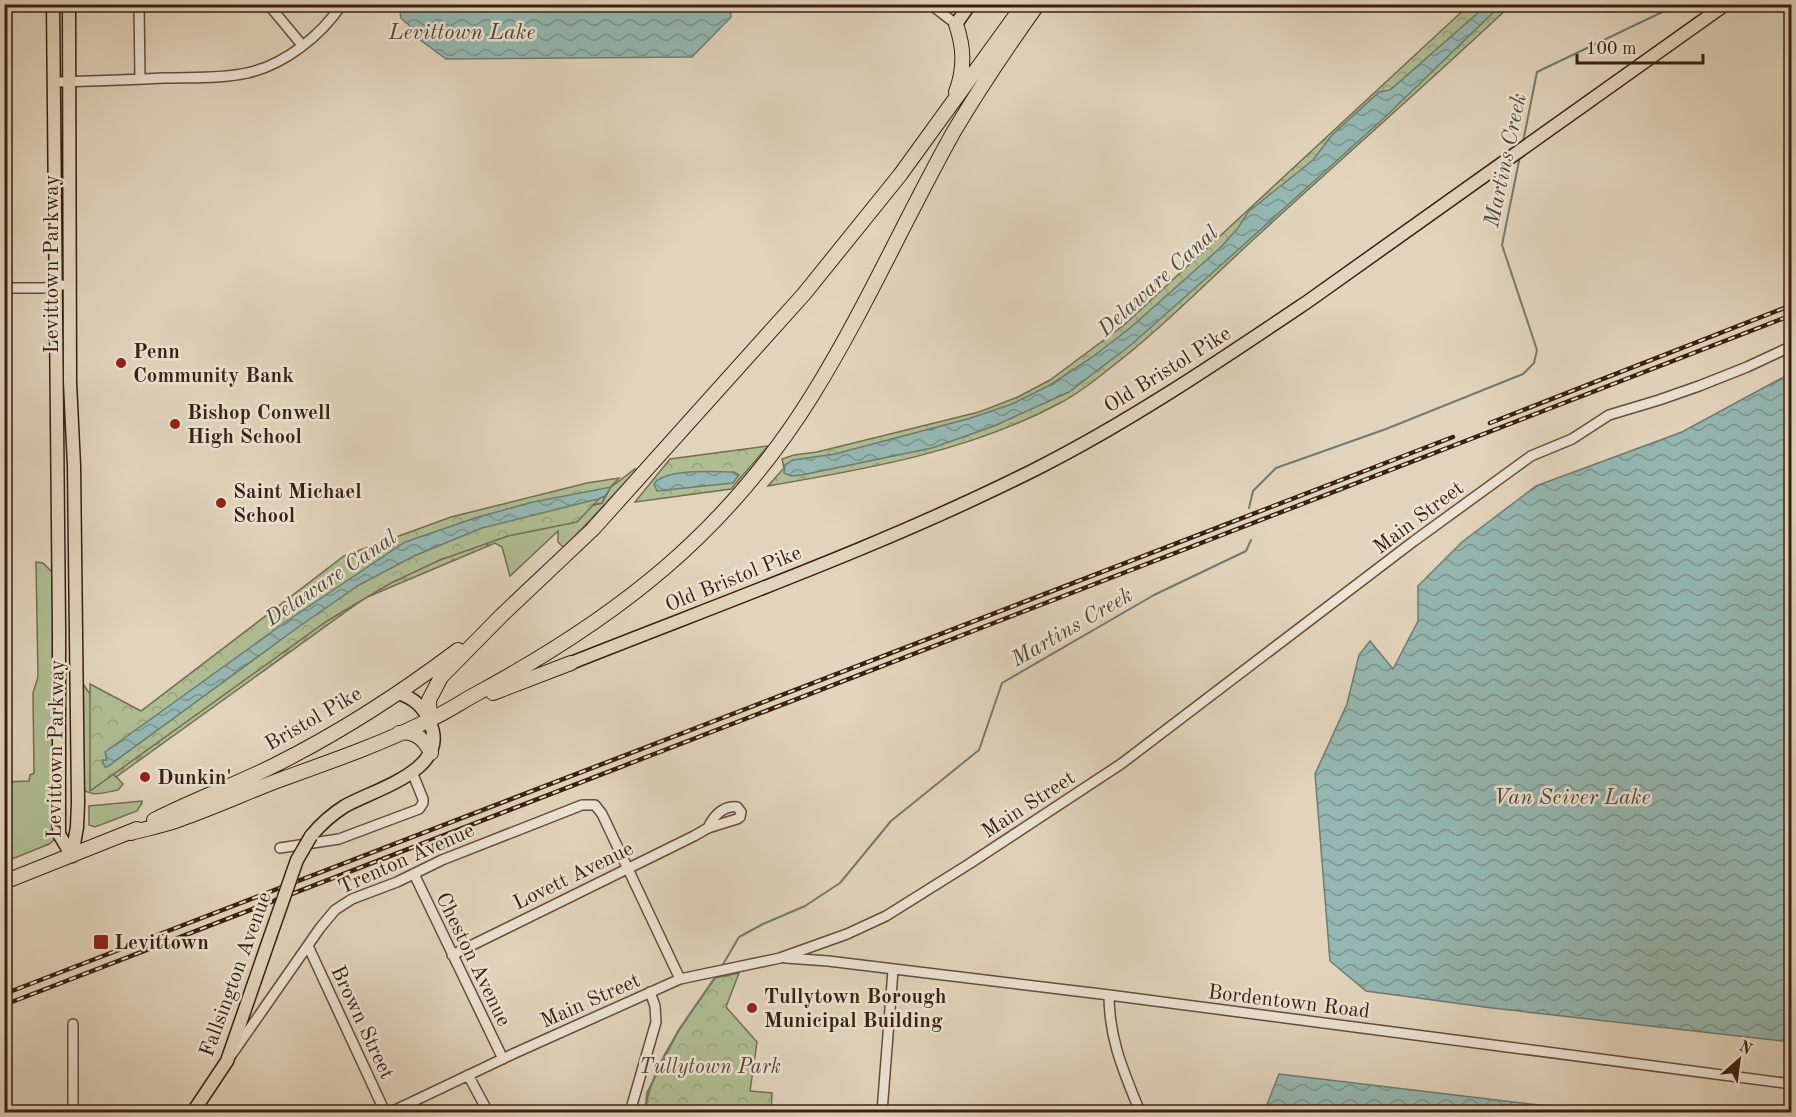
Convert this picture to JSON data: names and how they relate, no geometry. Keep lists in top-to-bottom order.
{
  "streets": {
    "highway": ["Bristol Pike"],
    "main road": ["Levittown Parkway", "Old Bristol Pike", "Fallsington Avenue"],
    "street": [
      "Main Street",
      "Trenton Avenue",
      "Lovett Avenue",
      "Cheston Avenue",
      "Bordentown Road",
      "Brown Street"
    ]
  },
  "crossings": [
    ["Levittown Parkway", "Bristol Pike"],
    ["Main Street", "Cheston Avenue"],
    ["Main Street", "Bordentown Road"],
    ["Trenton Avenue", "Lovett Avenue"],
    ["Trenton Avenue", "Cheston Avenue"],
    ["Trenton Avenue", "Fallsington Avenue"],
    ["Trenton Avenue", "Brown Street"],
    ["Lovett Avenue", "Cheston Avenue"]
  ],
  "water": [
    "Levittown Lake",
    "Martins Creek",
    "Delaware Canal",
    "Van Sciver Lake"
  ],
  "parks": ["Tullytown Park"],
  "places": {
    "other": [
      "Penn Community Bank",
      "Bishop Conwell High School",
      "Saint Michael School",
      "Dunkin'",
      "Tullytown Borough Municipal Building"
    ],
    "transit": ["Levittown"]
  },
  "scale_bar": "100 m",
  "north": "top right"
}
